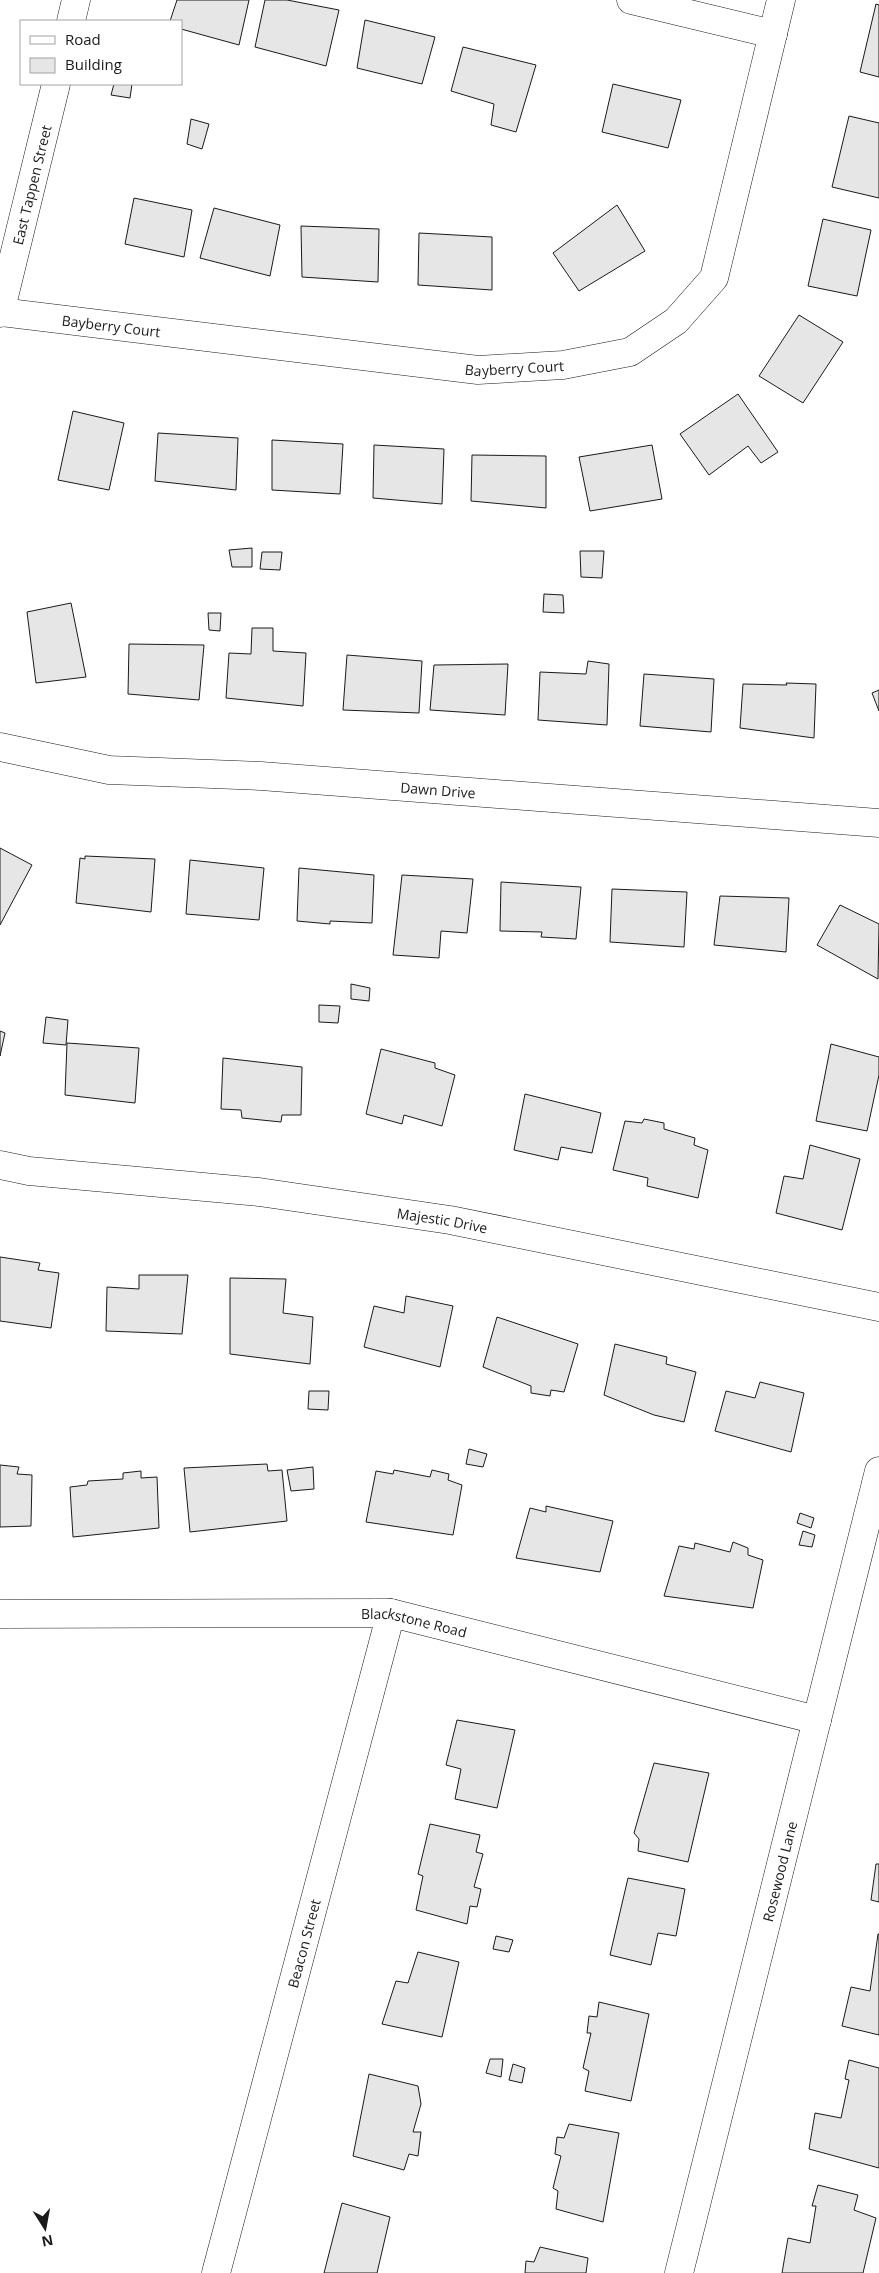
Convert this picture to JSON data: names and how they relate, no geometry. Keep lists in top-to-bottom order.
{
  "streets": {
    "street": [
      "East Tappen Street",
      "Bayberry Court",
      "Dawn Drive",
      "Majestic Drive",
      "Blackstone Road",
      "Rosewood Lane",
      "Beacon Street"
    ]
  },
  "crossings": [
    ["East Tappen Street", "Bayberry Court"],
    ["Blackstone Road", "Rosewood Lane"],
    ["Blackstone Road", "Beacon Street"]
  ],
  "legend": ["Road", "Building"],
  "north": "bottom"
}
